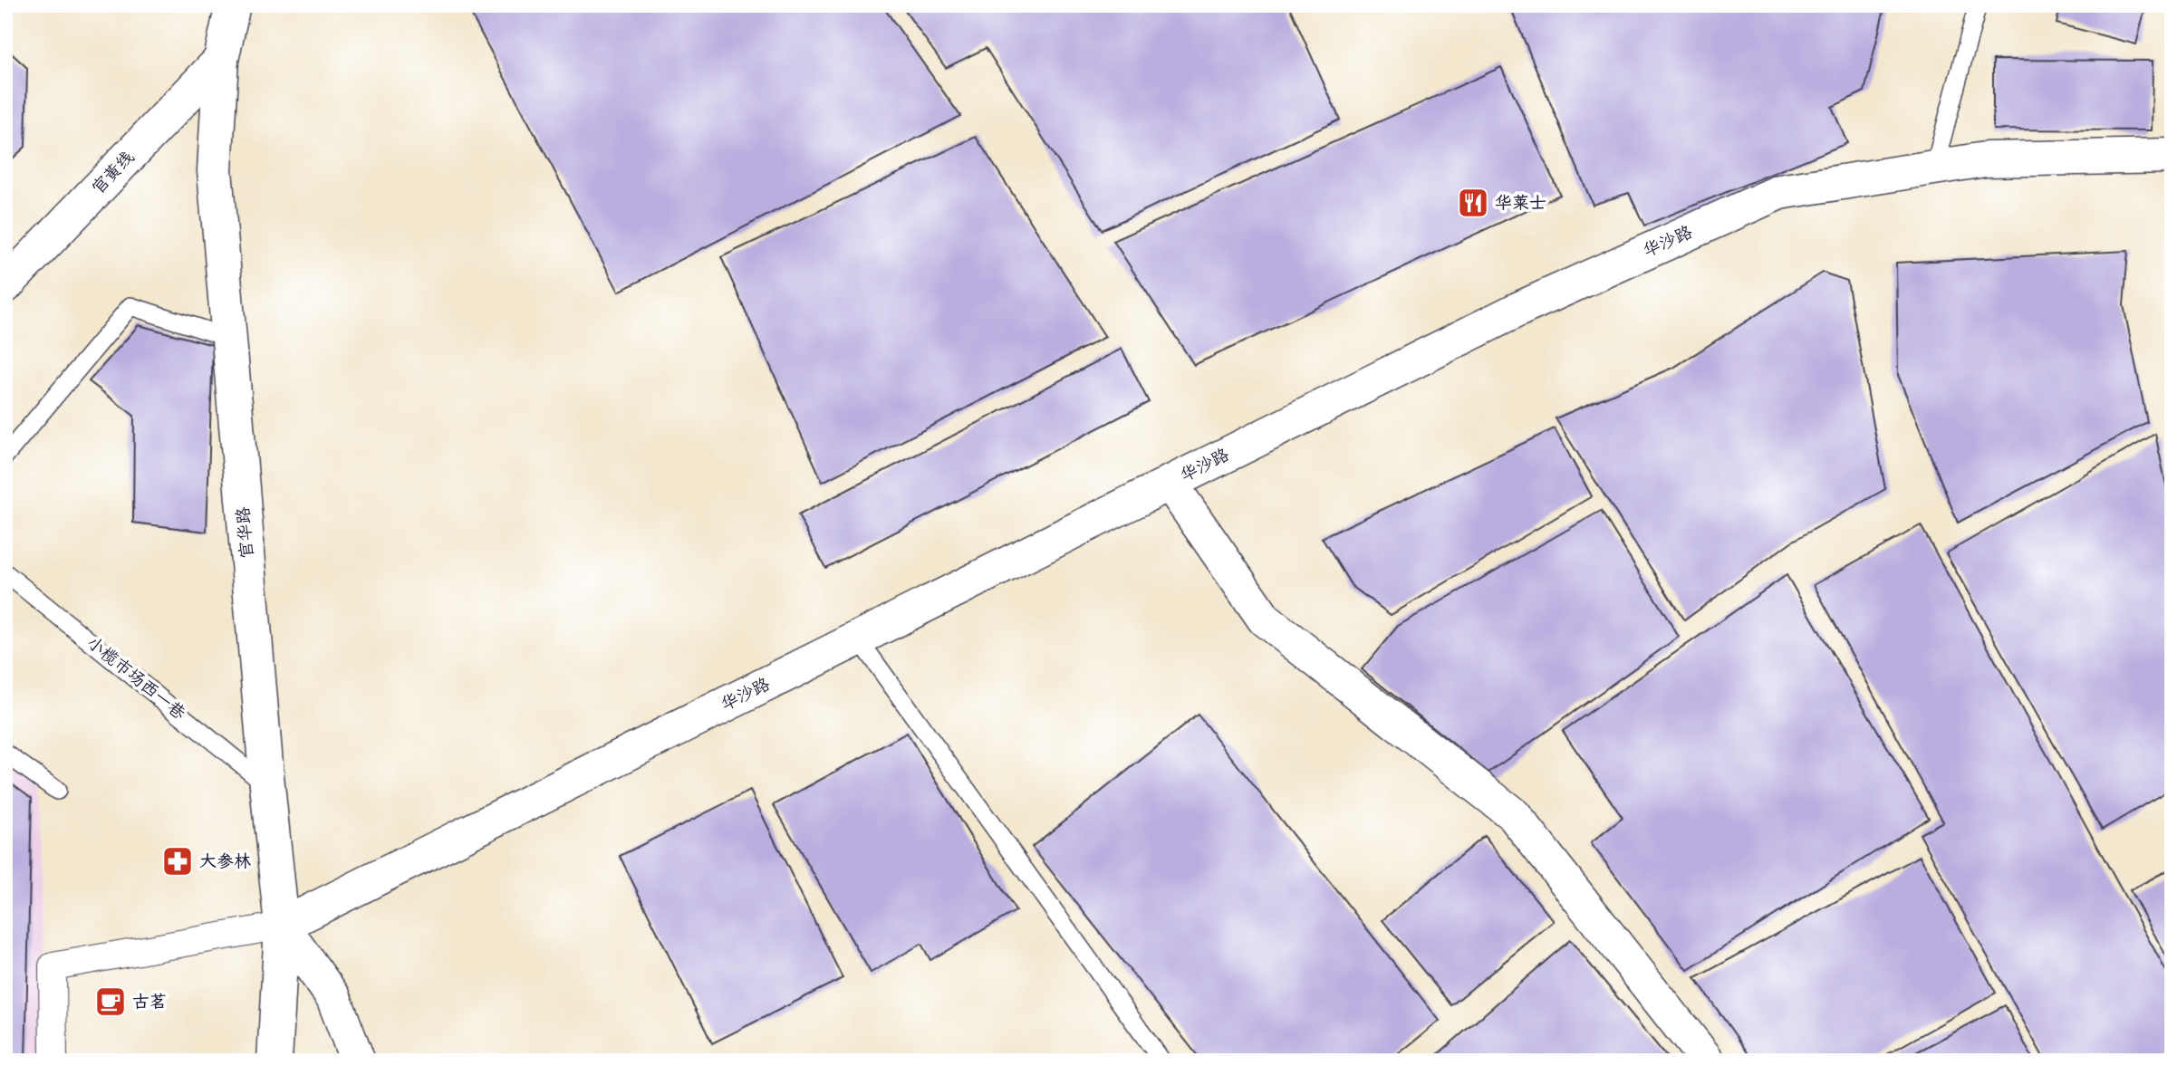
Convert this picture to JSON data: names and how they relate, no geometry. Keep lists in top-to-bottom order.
{
  "streets": {
    "street": ["官黄线", "华沙路", "官华路"],
    "lane": ["小榄市场西一巷"]
  },
  "crossings": [
    ["官黄线", "官华路"],
    ["华沙路", "官华路"],
    ["官华路", "小榄市场西一巷"]
  ],
  "places": {
    "restaurant": ["华莱士"],
    "pharmacy": ["大参林"],
    "cafe": ["古茗"]
  }
}
